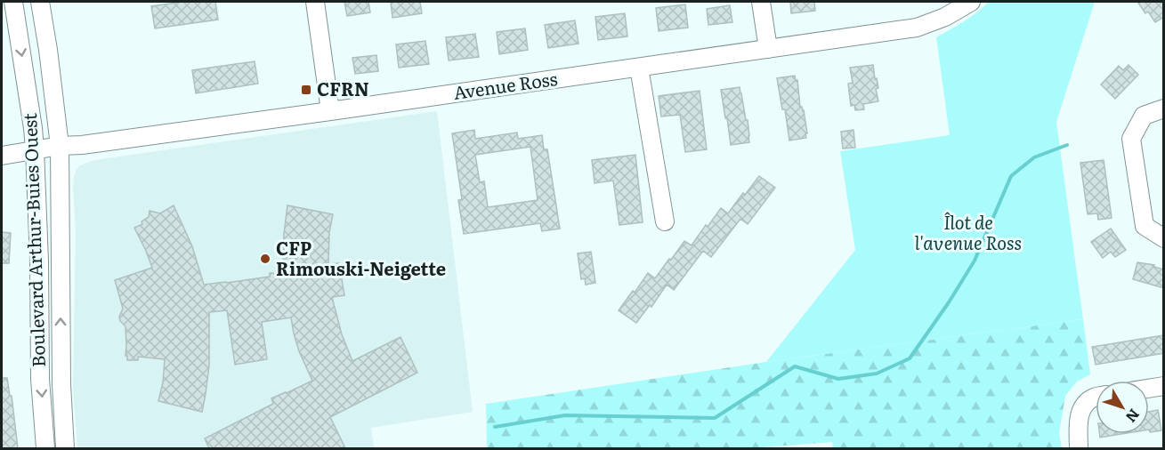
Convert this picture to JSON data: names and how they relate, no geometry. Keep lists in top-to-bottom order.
{
  "streets": {
    "street": ["Avenue Ross", "Boulevard Arthur-Buies Ouest"]
  },
  "crossings": [
    ["Avenue Ross", "Boulevard Arthur-Buies Ouest"]
  ],
  "parks": ["Îlot de l'avenue Ross"],
  "places": {
    "transit": ["CFRN"],
    "other": ["CFP Rimouski-Neigette"]
  },
  "north": "bottom right"
}
